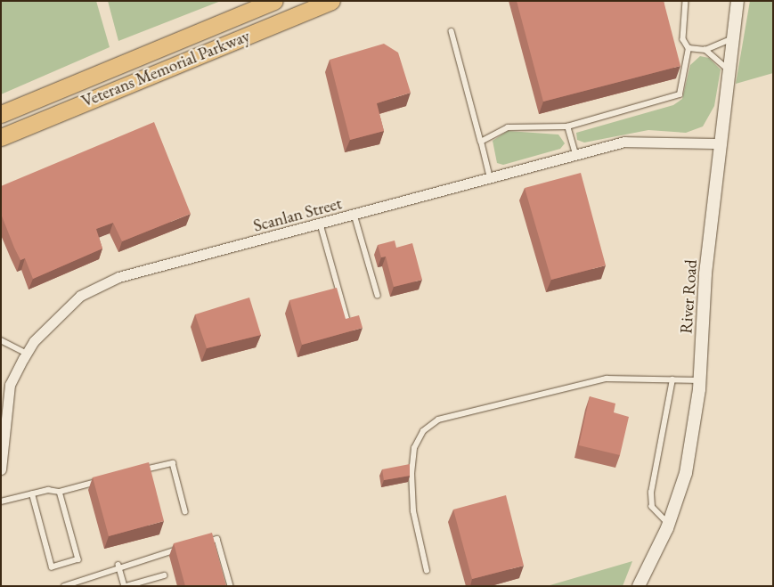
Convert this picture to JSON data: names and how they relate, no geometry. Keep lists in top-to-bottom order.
{
  "streets": {
    "highway": ["Veterans Memorial Parkway"],
    "street": ["Scanlan Street", "River Road"]
  },
  "crossings": [
    ["Scanlan Street", "River Road"]
  ]
}
